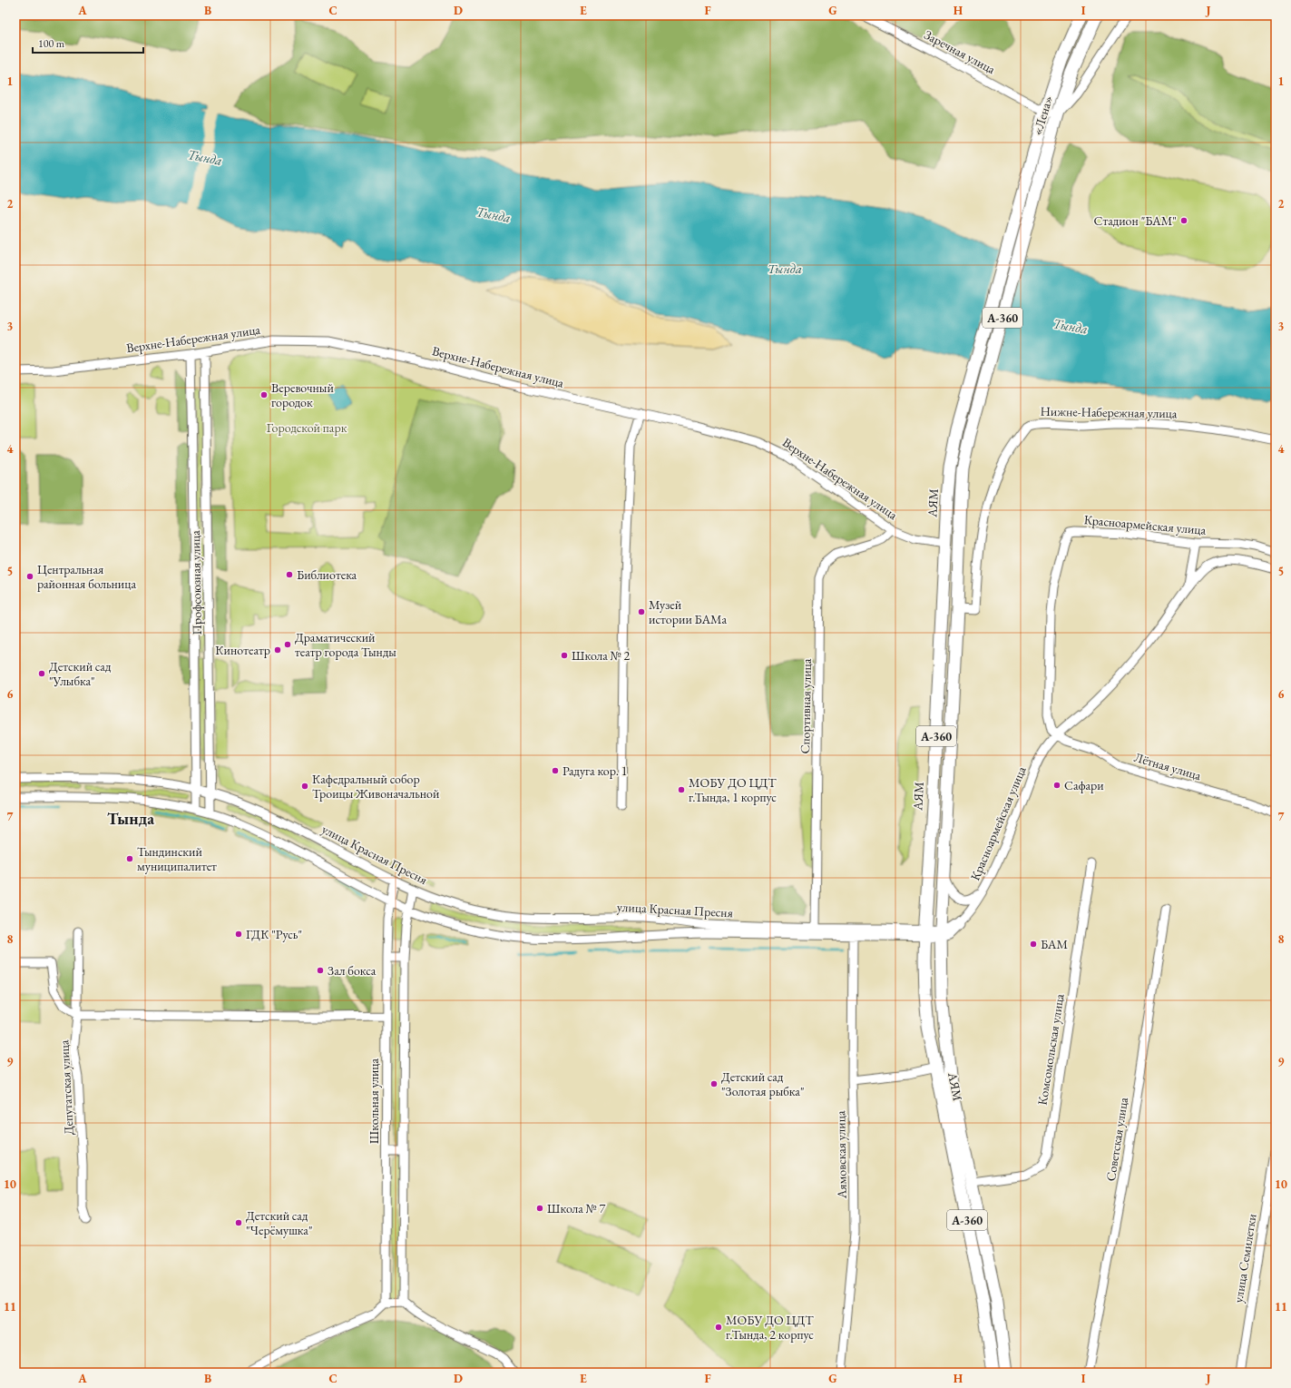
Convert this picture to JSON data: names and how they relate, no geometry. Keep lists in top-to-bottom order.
{
  "streets": {
    "highway": ["«Лена»", "А-360", "АЯМ"],
    "street": [
      "Заречная улица",
      "Верхне-Набережная улица",
      "Нижне-Набережная улица",
      "Красноармейская улица",
      "Профсоюзная улица",
      "Спортивная улица",
      "Лётная улица",
      "улица Красная Пресня",
      "Комсомольская улица",
      "Депутатская улица",
      "Школьная улица",
      "Советская улица",
      "Аямовская улица",
      "улица Семилетки"
    ]
  },
  "crossings": [
    ["Заречная улица", "«Лена»"],
    ["«Лена»", "АЯМ"],
    ["Верхне-Набережная улица", "АЯМ"],
    ["Верхне-Набережная улица", "Профсоюзная улица"],
    ["Верхне-Набережная улица", "Спортивная улица"],
    ["Нижне-Набережная улица", "АЯМ"],
    ["АЯМ", "Красноармейская улица"],
    ["АЯМ", "улица Красная Пресня"],
    ["АЯМ", "Комсомольская улица"],
    ["Красноармейская улица", "Лётная улица"],
    ["Красноармейская улица", "улица Красная Пресня"],
    ["Профсоюзная улица", "улица Красная Пресня"],
    ["Спортивная улица", "улица Красная Пресня"],
    ["улица Красная Пресня", "Школьная улица"],
    ["улица Красная Пресня", "Аямовская улица"]
  ],
  "districts": ["Тында"],
  "water": ["Тында"],
  "parks": ["Городской парк"],
  "places": [
    "Стадион \"БАМ\"",
    "Веревочный городок",
    "Библиотека",
    "Центральная районная больница",
    "Музей истории БАМа",
    "Драматический театр города Тынды",
    "Кинотеатр",
    "Школа № 2",
    "Детский сад \"Улыбка\"",
    "Радуга кор. 1",
    "Сафари",
    "Кафедральный собор Троицы Живоначальной",
    "МОБУ ДО ЦДТ г.Тында, 1 корпус",
    "Тындинский муниципалитет",
    "ГДК \"Русь\"",
    "БАМ",
    "Зал бокса",
    "Детский сад \"Золотая рыбка\"",
    "Школа № 7",
    "Детский сад \"Черёмушка\"",
    "МОБУ ДО ЦДТ г.Тында, 2 корпус"
  ],
  "scale_bar": "100 m",
  "grid": {
    "columns": [
      "A",
      "B",
      "C",
      "D",
      "E",
      "F",
      "G",
      "H",
      "I",
      "J"
    ],
    "rows": [
      "1",
      "2",
      "3",
      "4",
      "5",
      "6",
      "7",
      "8",
      "9",
      "10",
      "11"
    ]
  }
}
